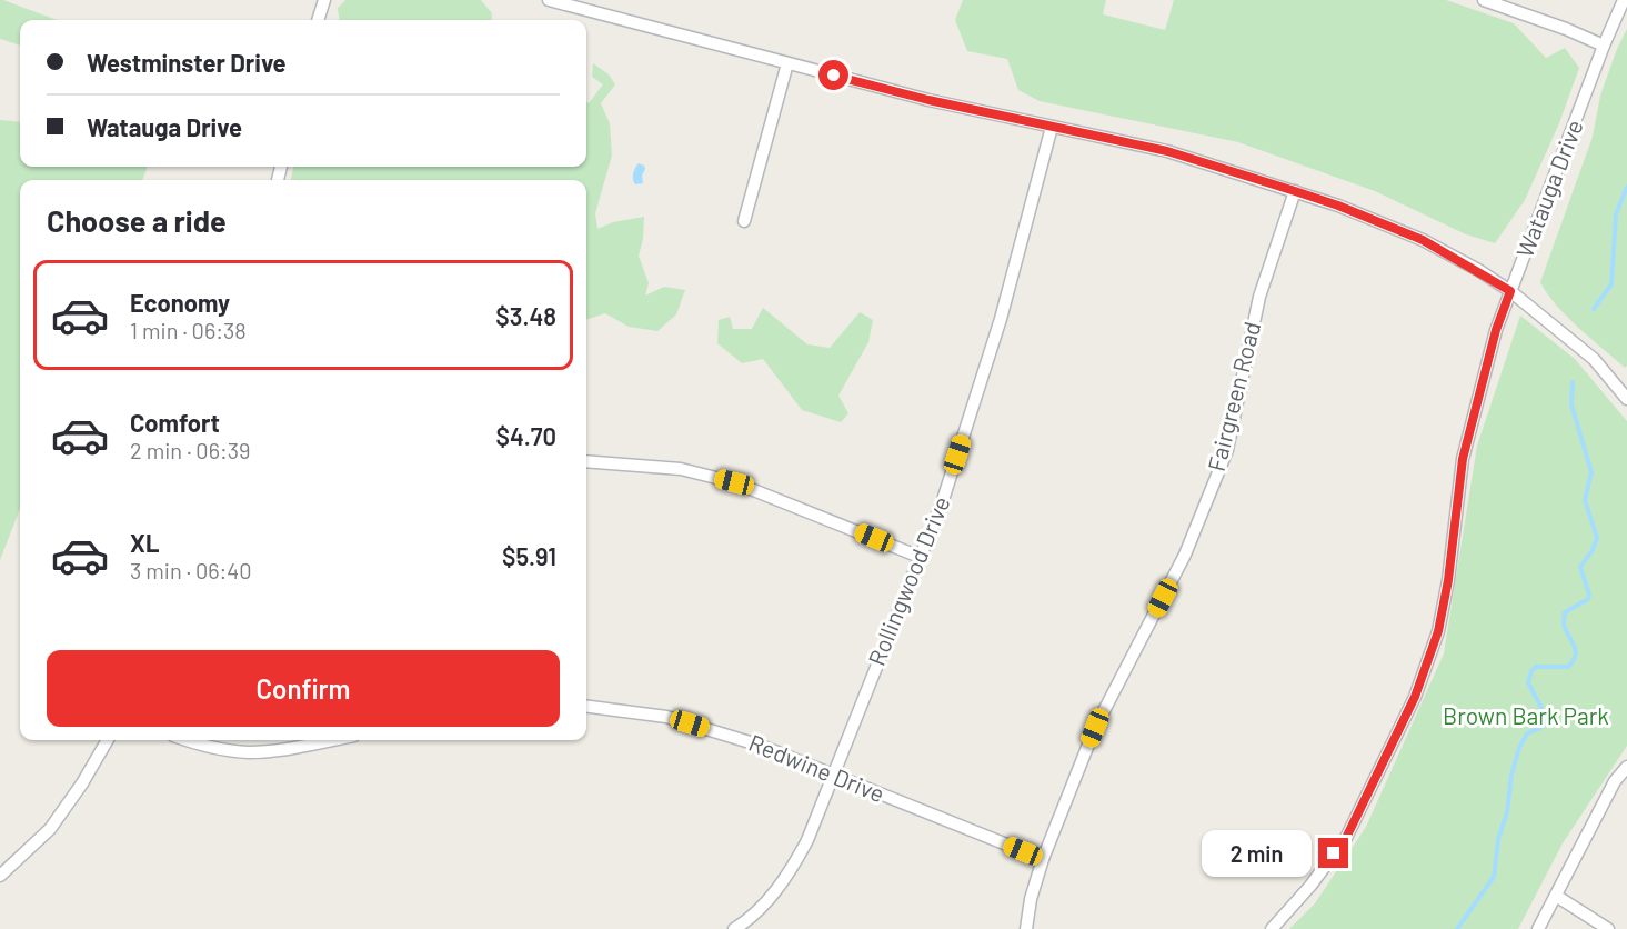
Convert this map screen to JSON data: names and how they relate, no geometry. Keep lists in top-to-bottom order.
{
  "streets": {
    "street": [
      "Watauga Drive",
      "Fairgreen Road",
      "Rollingwood Drive",
      "Redwine Drive"
    ]
  },
  "crossings": [
    ["Fairgreen Road", "Redwine Drive"],
    ["Rollingwood Drive", "Redwine Drive"]
  ],
  "parks": ["Brown Bark Park"],
  "page": {
    "banner": ["Westminster Drive", "Watauga Drive"],
    "heading": "Choose a ride",
    "list": [
      {
        "name": "Economy",
        "note": "1 min · 06:38",
        "value": "$3.48"
      },
      {
        "name": "Comfort",
        "note": "2 min · 06:39",
        "value": "$4.70"
      },
      {
        "name": "XL",
        "note": "3 min · 06:40",
        "value": "$5.91"
      }
    ],
    "buttons": "Confirm",
    "bubble": "2 min"
  }
}
